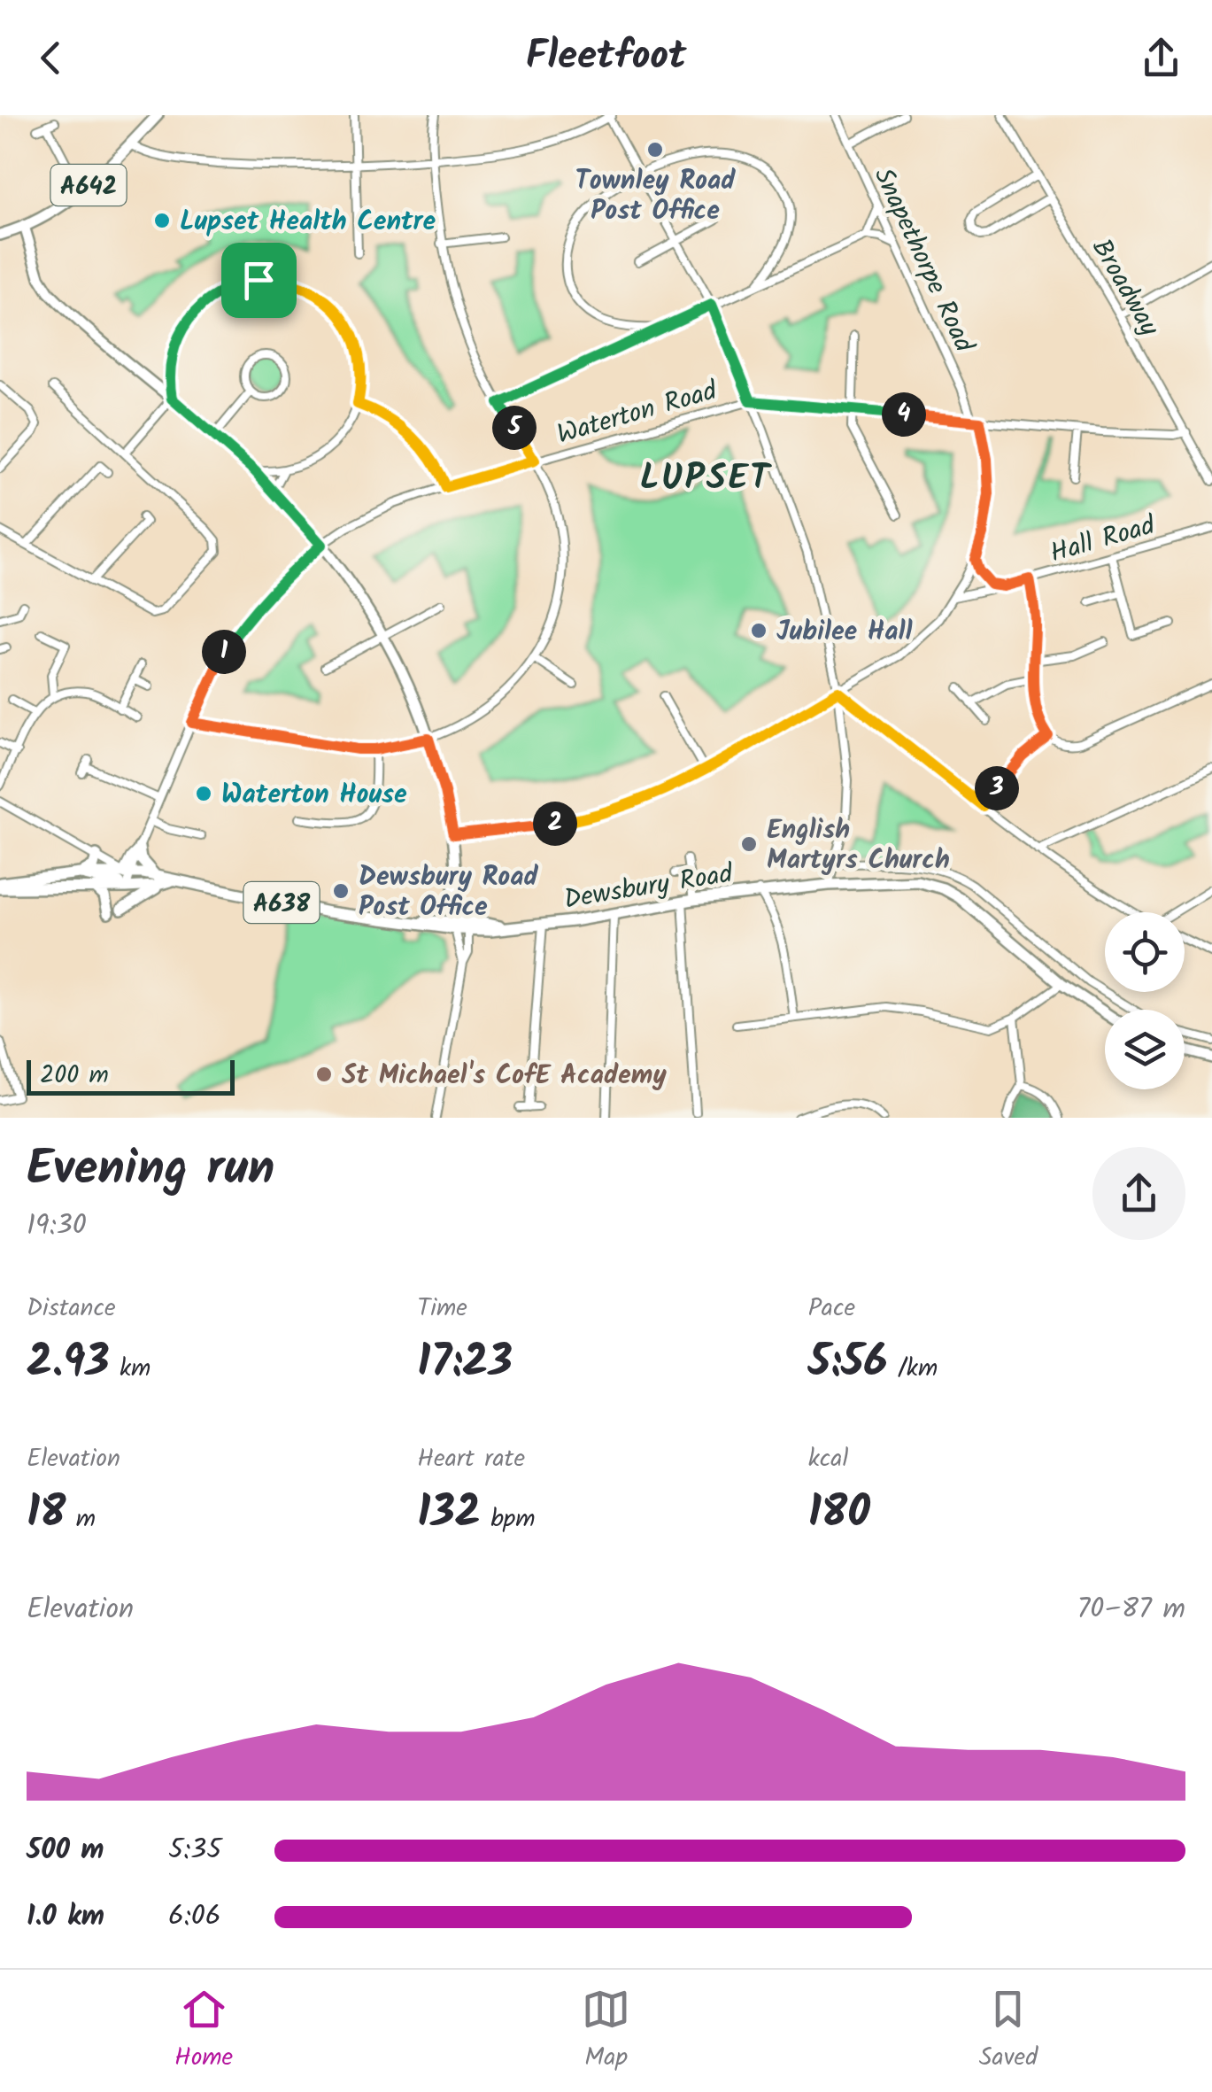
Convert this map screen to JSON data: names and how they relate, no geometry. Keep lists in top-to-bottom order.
{
  "streets": {
    "highway": ["A642", "Dewsbury Road", "A638"],
    "street": [
      "Snapethorpe Road",
      "Broadway",
      "Waterton Road",
      "Hall Road"
    ]
  },
  "crossings": [
    ["Snapethorpe Road", "Waterton Road"],
    ["Snapethorpe Road", "Hall Road"],
    ["Broadway", "Waterton Road"],
    ["Waterton Road", "Dewsbury Road"]
  ],
  "districts": ["LUPSET"],
  "places": [
    "Townley Road Post Office",
    "Lupset Health Centre",
    "Jubilee Hall",
    "Waterton House",
    "English Martyrs Church",
    "Dewsbury Road Post Office",
    "St Michael's CofE Academy"
  ],
  "scale_bar": "200 m",
  "page": {
    "header": "Fleetfoot",
    "pins": [
      "4",
      "5",
      "1",
      "3",
      "2"
    ],
    "scale": "200 m",
    "heading": ["Evening run", "19:30"],
    "stats": [
      ["Distance", "2.93 km"],
      ["Time", "17:23"],
      ["Pace", "5:56 /km"],
      ["Elevation", "18 m"],
      ["Heart rate", "132 bpm"],
      ["kcal", "180"]
    ],
    "chart": ["Elevation", "70–87 m"],
    "list": [
      {
        "name": "500 m",
        "note": "5:35"
      },
      {
        "name": "1.0 km",
        "note": "6:06"
      }
    ],
    "tabs": ["Home", "Map", "Saved"]
  }
}
